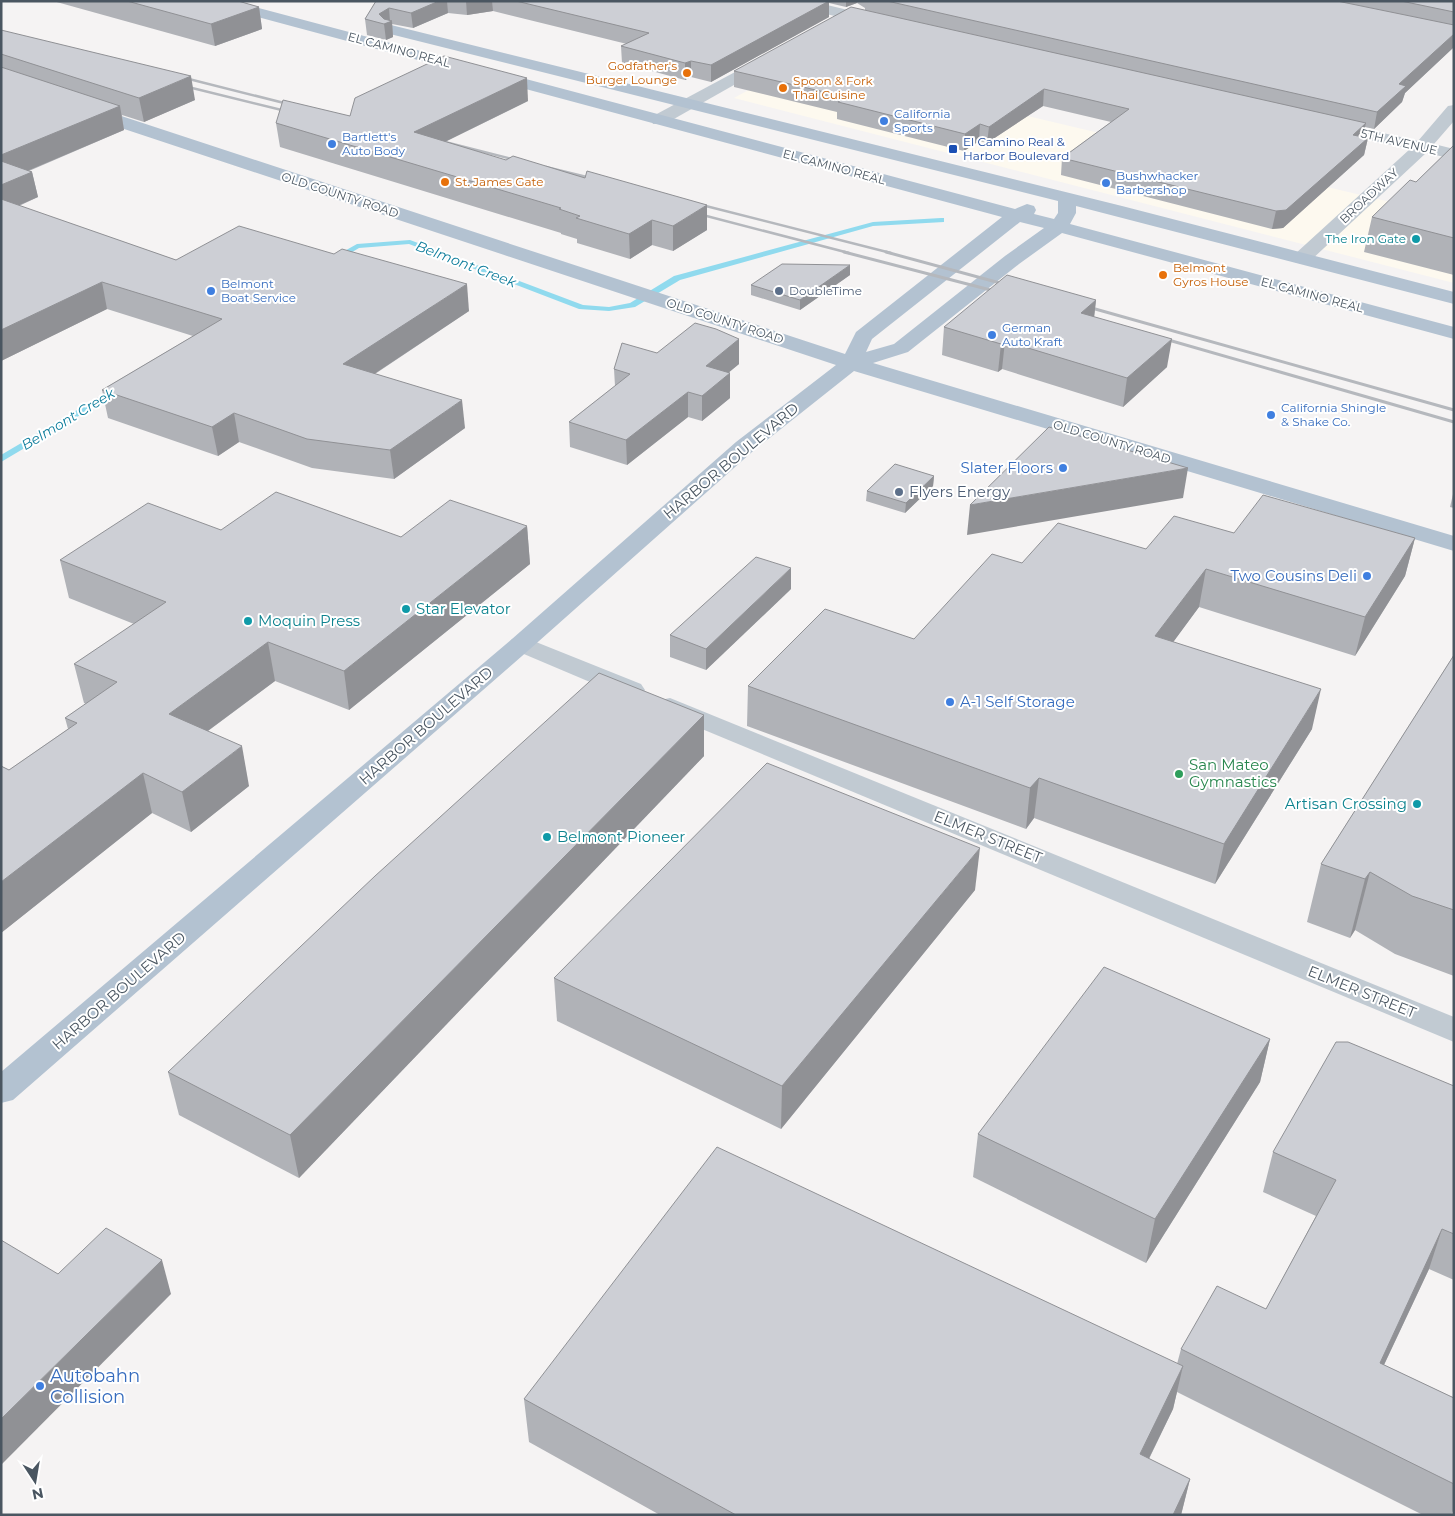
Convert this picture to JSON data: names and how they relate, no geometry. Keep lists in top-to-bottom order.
{
  "streets": {
    "main road": ["EL CAMINO REAL", "OLD COUNTY ROAD", "HARBOR BOULEVARD"],
    "street": ["5TH AVENUE", "BROADWAY", "ELMER STREET"]
  },
  "crossings": [
    ["EL CAMINO REAL", "BROADWAY"],
    ["EL CAMINO REAL", "HARBOR BOULEVARD"],
    ["5TH AVENUE", "BROADWAY"],
    ["OLD COUNTY ROAD", "HARBOR BOULEVARD"],
    ["HARBOR BOULEVARD", "ELMER STREET"]
  ],
  "water": ["Belmont Creek"],
  "places": {
    "other": [
      "Godfather's Burger Lounge",
      "Spoon & Fork Thai Cuisine",
      "California Sports",
      "Bartlett's Auto Body",
      "St. James Gate",
      "Bushwhacker Barbershop",
      "The Iron Gate",
      "Belmont Gyros House",
      "Belmont Boat Service",
      "DoubleTime",
      "German Auto Kraft",
      "California Shingle & Shake Co.",
      "Slater Floors",
      "Flyers Energy",
      "Two Cousins Deli",
      "Star Elevator",
      "Moquin Press",
      "A-1 Self Storage",
      "San Mateo Gymnastics",
      "Artisan Crossing",
      "Belmont Pioneer",
      "Autobahn Collision"
    ],
    "transit": ["El Camino Real & Harbor Boulevard"]
  },
  "north": "bottom"
}
